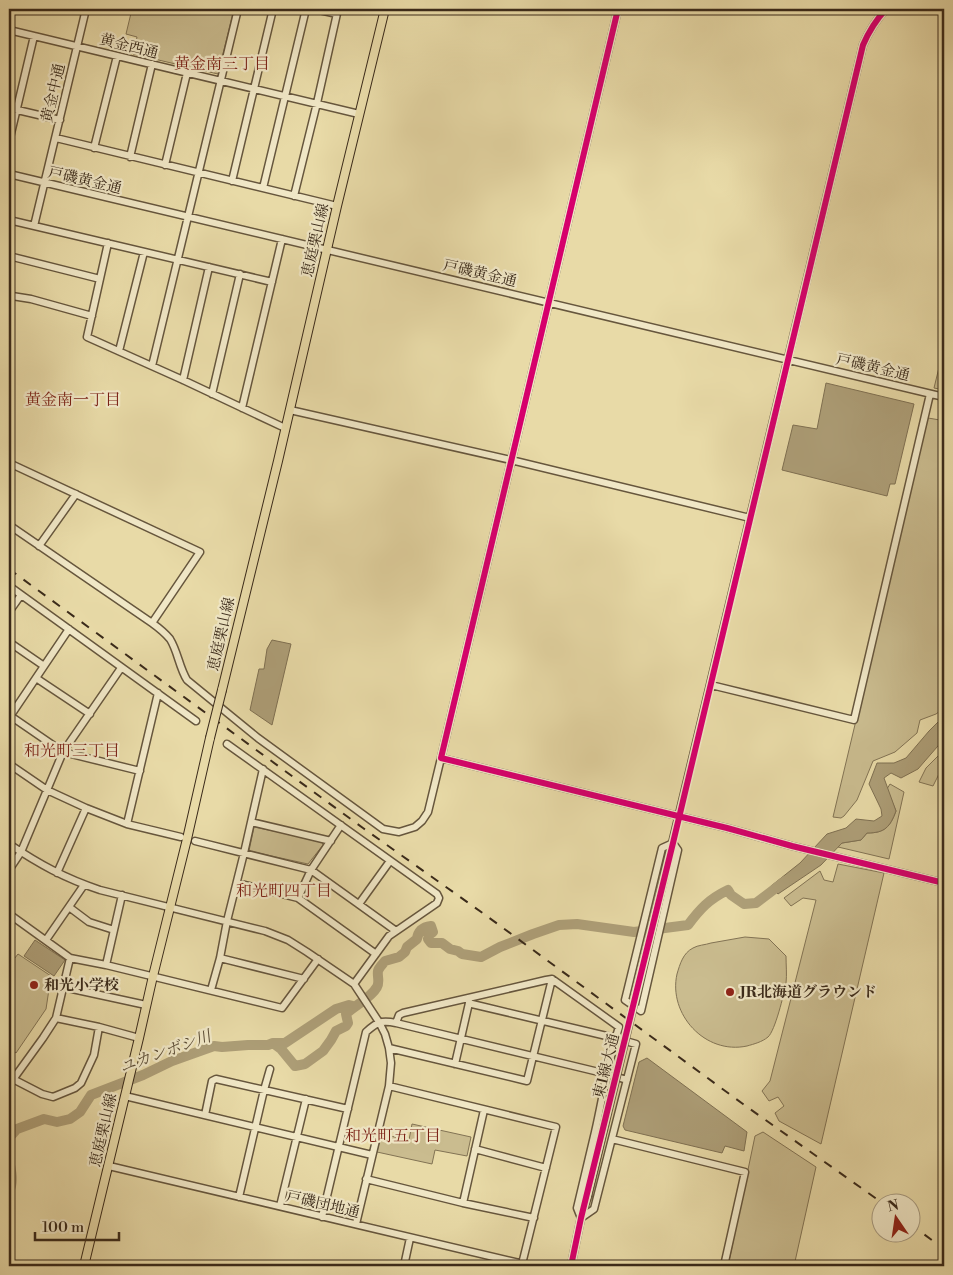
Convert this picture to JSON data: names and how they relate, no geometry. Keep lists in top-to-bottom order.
{
  "streets": {
    "main road": ["恵庭栗山線"],
    "street": [
      "黄金西通",
      "黄金中通",
      "戸磯黄金通",
      "東1線大通",
      "戸磯団地通"
    ]
  },
  "crossings": [
    ["黄金西通", "黄金中通"],
    ["黄金西通", "恵庭栗山線"],
    ["黄金中通", "戸磯黄金通"],
    ["戸磯黄金通", "恵庭栗山線"],
    ["恵庭栗山線", "戸磯団地通"]
  ],
  "districts": [
    "黄金南三丁目",
    "黄金南一丁目",
    "和光町三丁目",
    "和光町四丁目",
    "和光町五丁目"
  ],
  "water": ["ユカンボシ川"],
  "places": ["和光小学校", "JR北海道グラウンド"],
  "scale_bar": "100 m",
  "north": "top"
}
